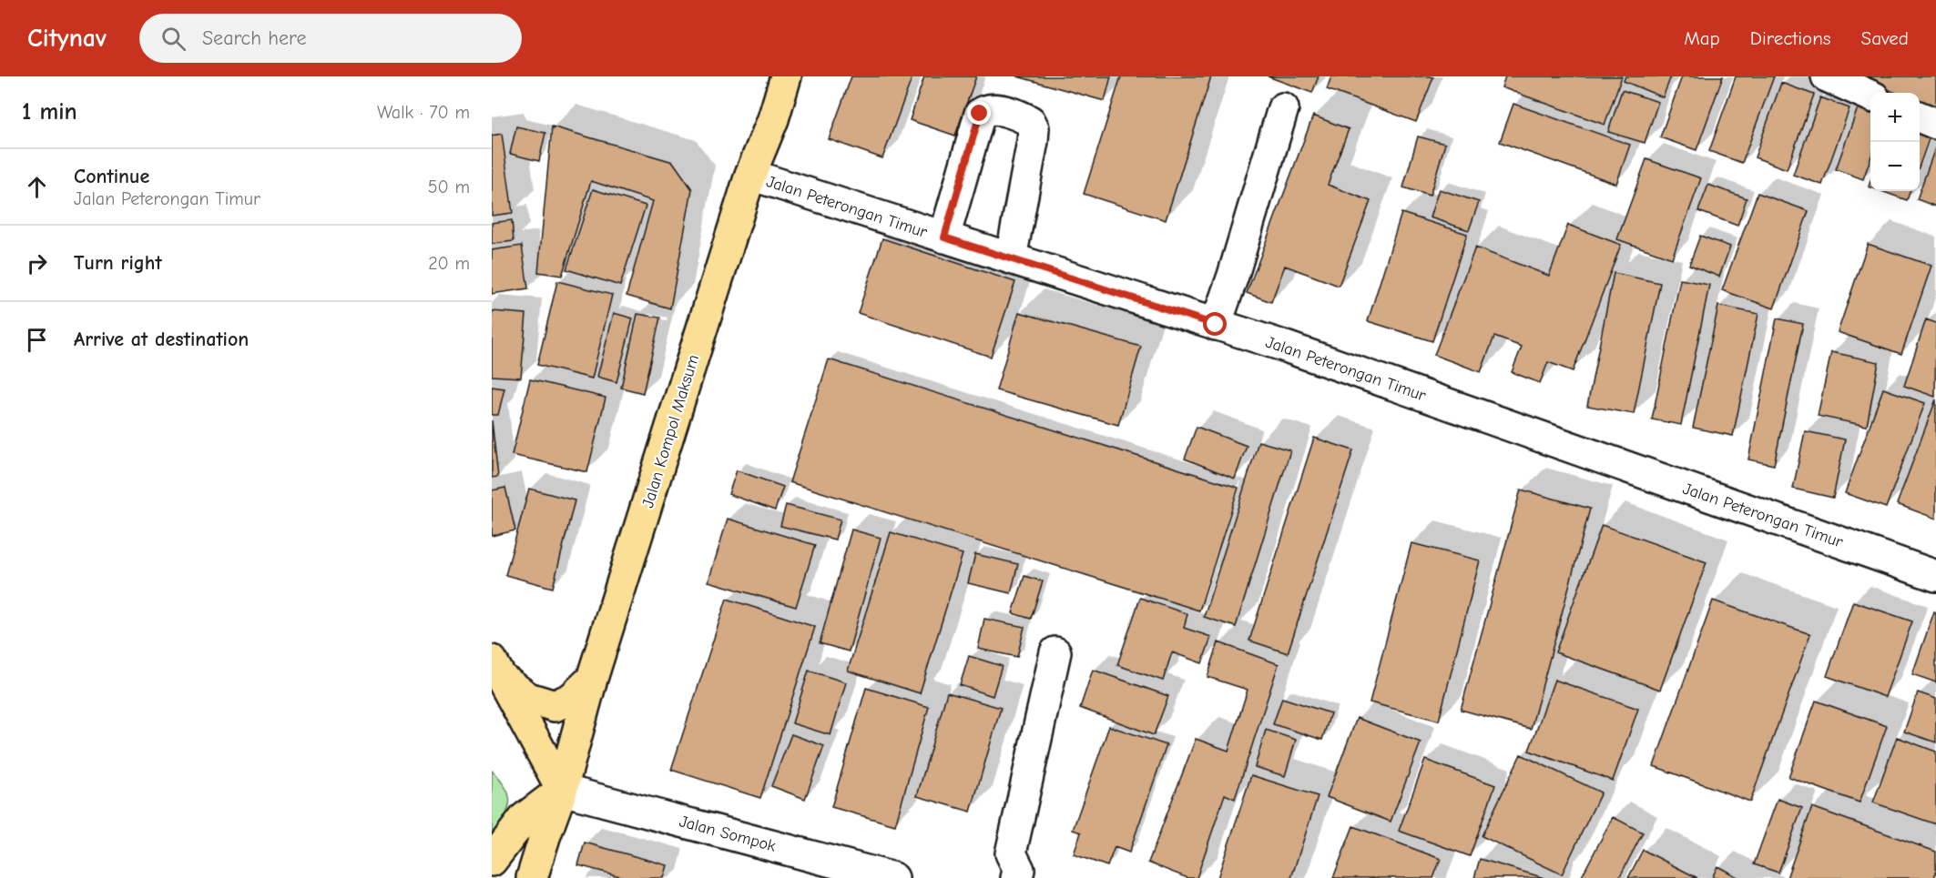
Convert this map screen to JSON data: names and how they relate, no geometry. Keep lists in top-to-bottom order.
{
  "streets": {
    "highway": ["Jalan Kompol Maksum"],
    "street": ["Jalan Peterongan Timur", "Jalan Sompok"]
  },
  "crossings": [
    ["Jalan Peterongan Timur", "Jalan Kompol Maksum"],
    ["Jalan Kompol Maksum", "Jalan Sompok"]
  ],
  "page": {
    "header": "Citynav",
    "search": "Search here",
    "nav": ["Map", "Directions", "Saved"],
    "heading": ["1 min", "Walk · 70 m"],
    "map_buttons": ["+", "−"],
    "list": [
      ["Continue", "Jalan Peterongan Timur", "50 m"],
      ["Turn right", "20 m"],
      "Arrive at destination"
    ]
  }
}
